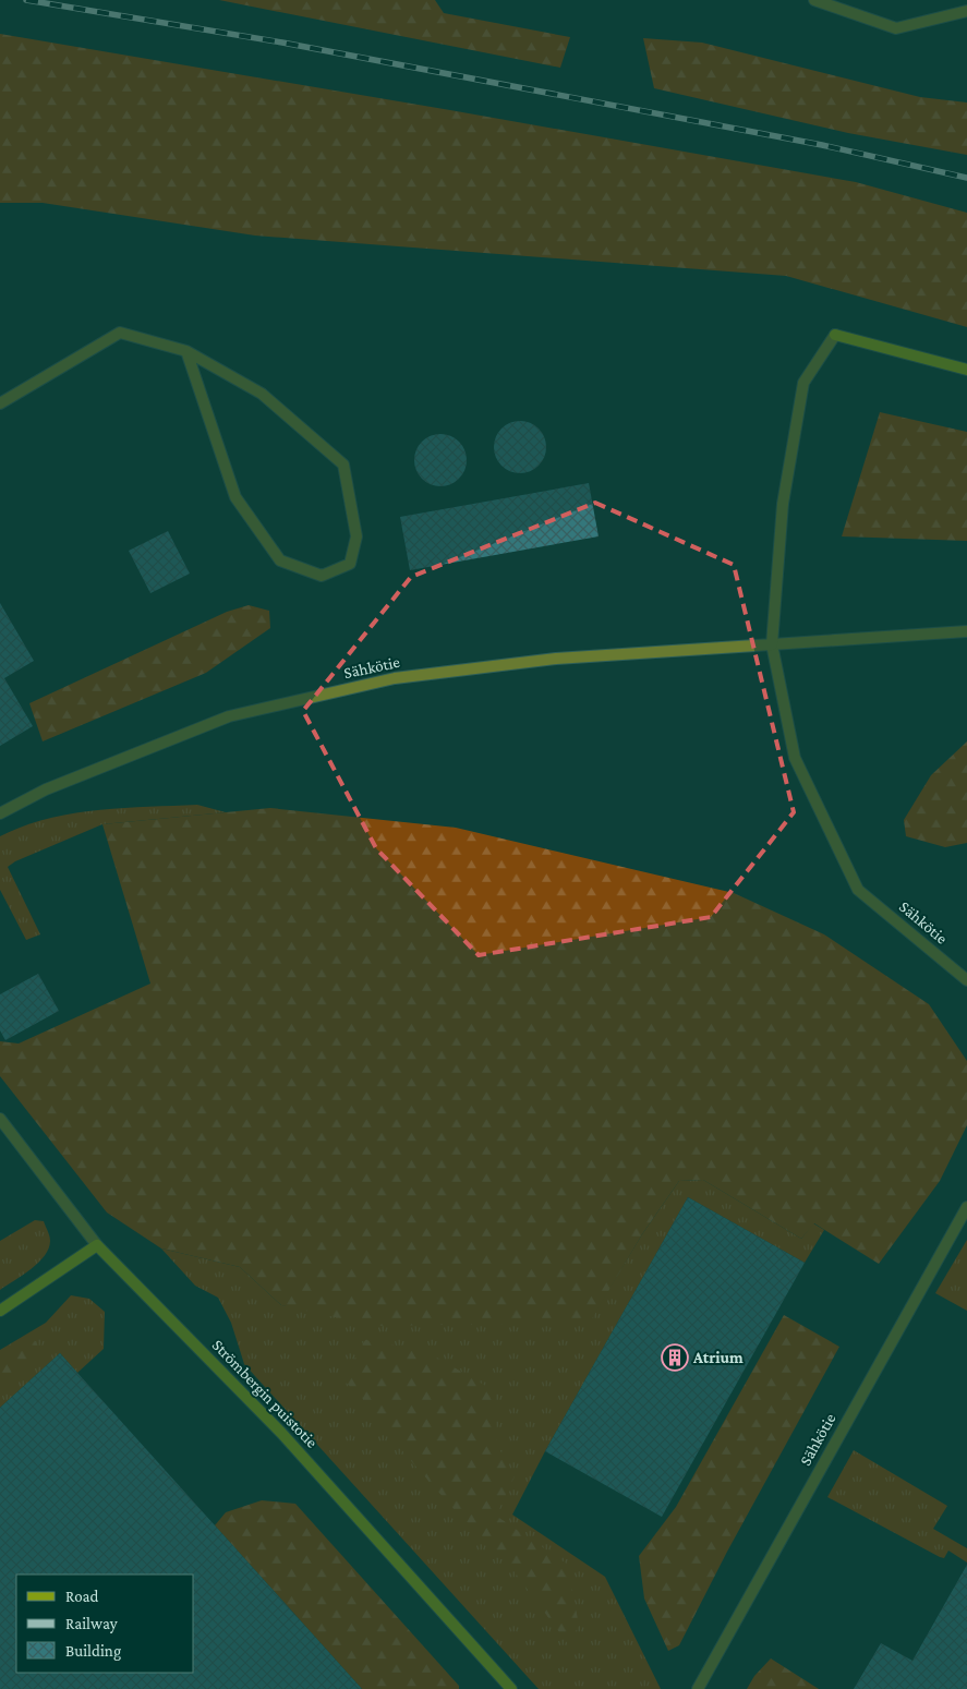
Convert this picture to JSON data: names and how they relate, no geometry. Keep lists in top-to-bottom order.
{
  "streets": {
    "street": ["Sähkötie", "Strömbergin puistotie"]
  },
  "places": {
    "building": ["Atrium"]
  },
  "legend": ["Road", "Railway", "Building"]
}
